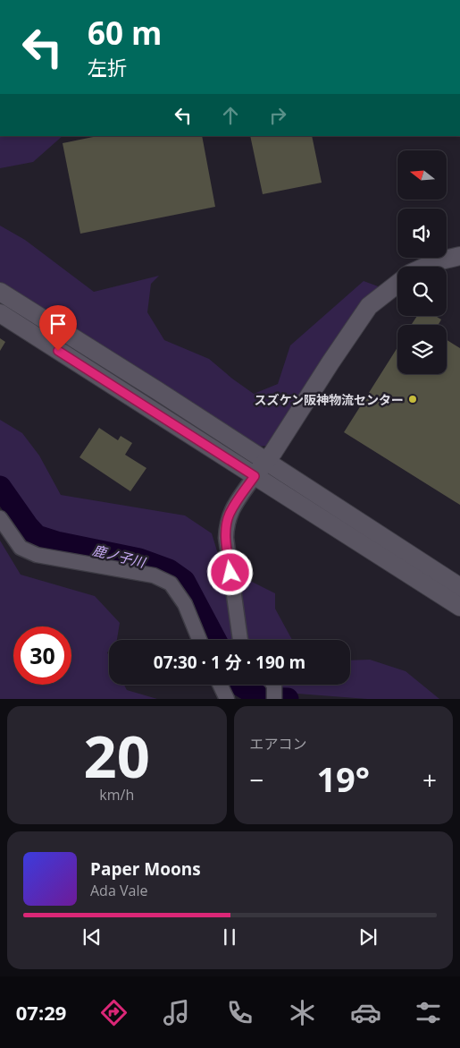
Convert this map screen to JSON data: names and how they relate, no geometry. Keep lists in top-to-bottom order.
{
  "water": ["鹿ノ子川"],
  "places": ["スズケン阪神物流センター"],
  "north": "left",
  "page": {
    "turn": ["60 m", "左折"],
    "limit": "30",
    "trip": "07:30 · 1 分 · 190 m",
    "tile": [
      ["20", "km/h"],
      "エアコン"
    ],
    "heat": ["−", "19°", "+"],
    "song": ["Paper Moons", "Ada Vale"],
    "tabs": "07:29"
  }
}
